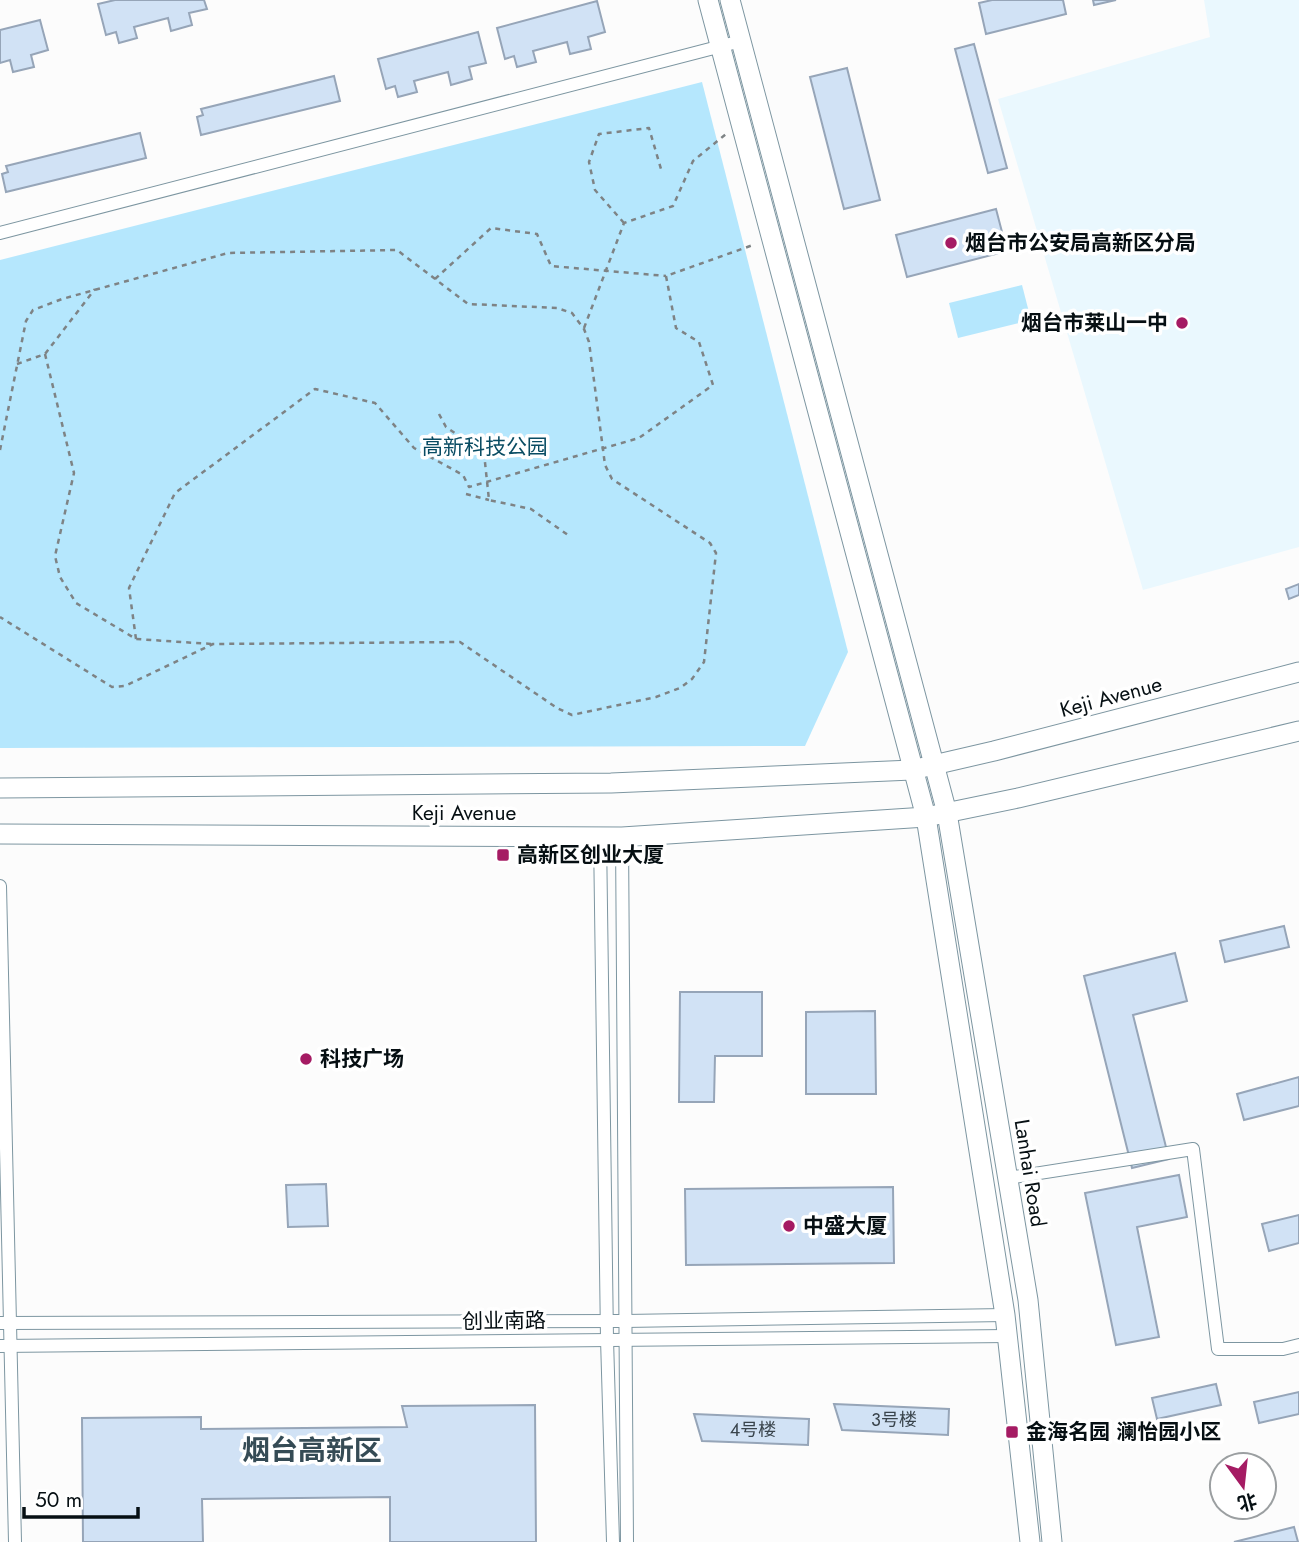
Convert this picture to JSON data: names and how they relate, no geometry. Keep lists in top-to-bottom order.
{
  "streets": {
    "street": ["Keji Avenue", "Lanhai Road", "创业南路"]
  },
  "crossings": [
    ["Keji Avenue", "Lanhai Road"]
  ],
  "districts": ["烟台高新区"],
  "parks": ["高新科技公园"],
  "places": {
    "other": [
      "烟台市公安局高新区分局",
      "烟台市莱山一中",
      "科技广场",
      "中盛大厦"
    ],
    "transit": ["高新区创业大厦", "金海名园 澜怡园小区"]
  },
  "house_numbers": ["3号楼", "4号楼"],
  "scale_bar": "50 m",
  "north": "bottom"
}
